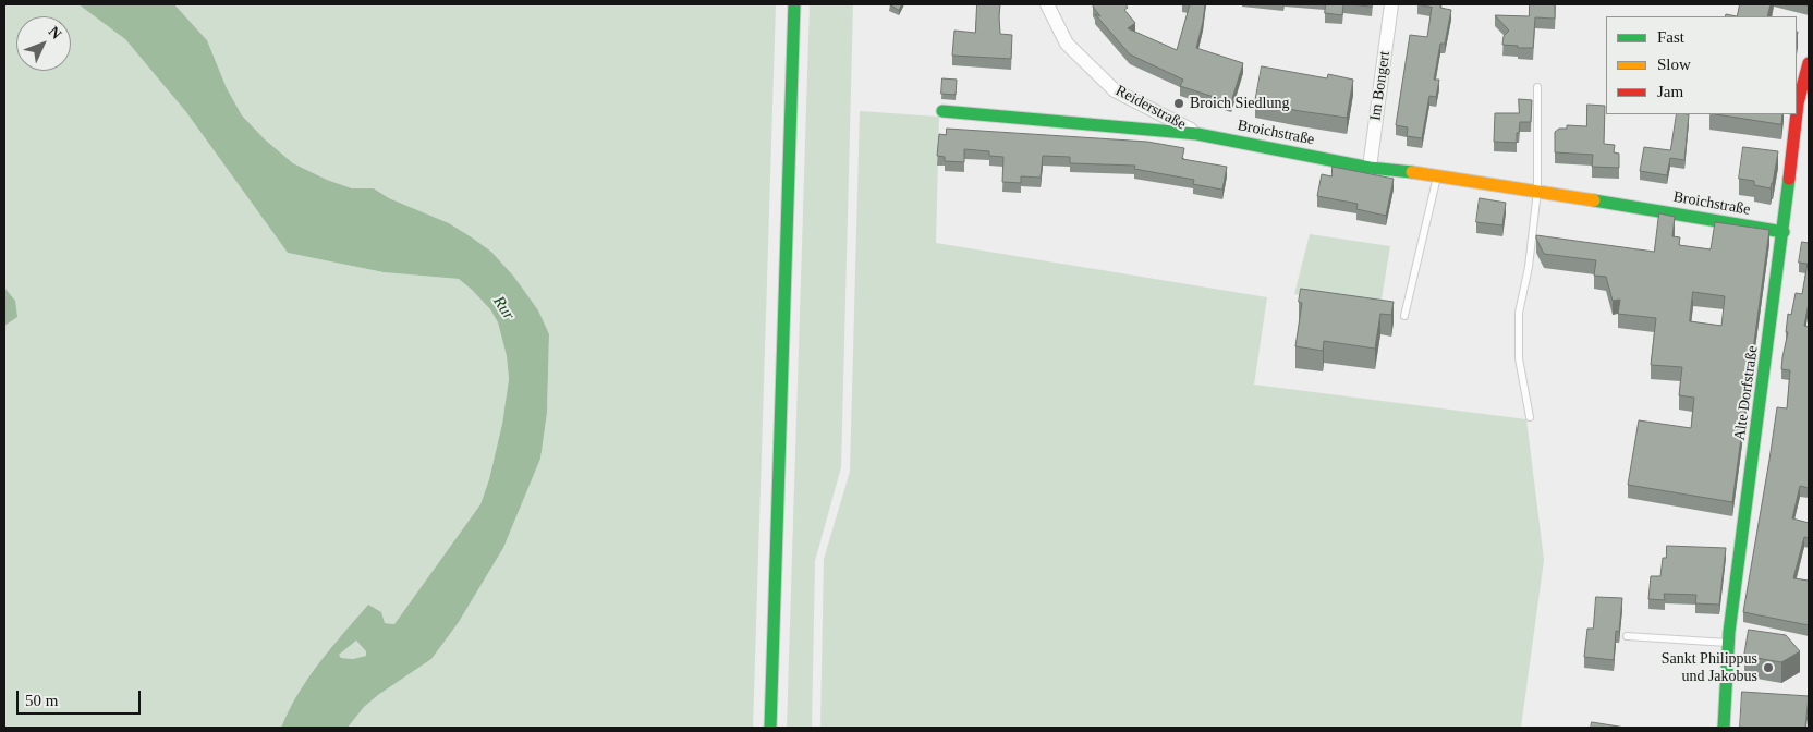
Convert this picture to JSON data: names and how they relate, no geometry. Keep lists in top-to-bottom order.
{
  "streets": {
    "street": [
      "Im Bongert",
      "Reiderstraße",
      "Broichstraße",
      "Alte Dorfstraße"
    ]
  },
  "crossings": [
    ["Im Bongert", "Broichstraße"],
    ["Reiderstraße", "Broichstraße"],
    ["Broichstraße", "Alte Dorfstraße"]
  ],
  "water": ["Rur"],
  "places": ["Broich Siedlung", "Sankt Philippus und Jakobus"],
  "legend": ["Fast", "Slow", "Jam"],
  "scale_bar": "50 m",
  "north": "top right"
}
